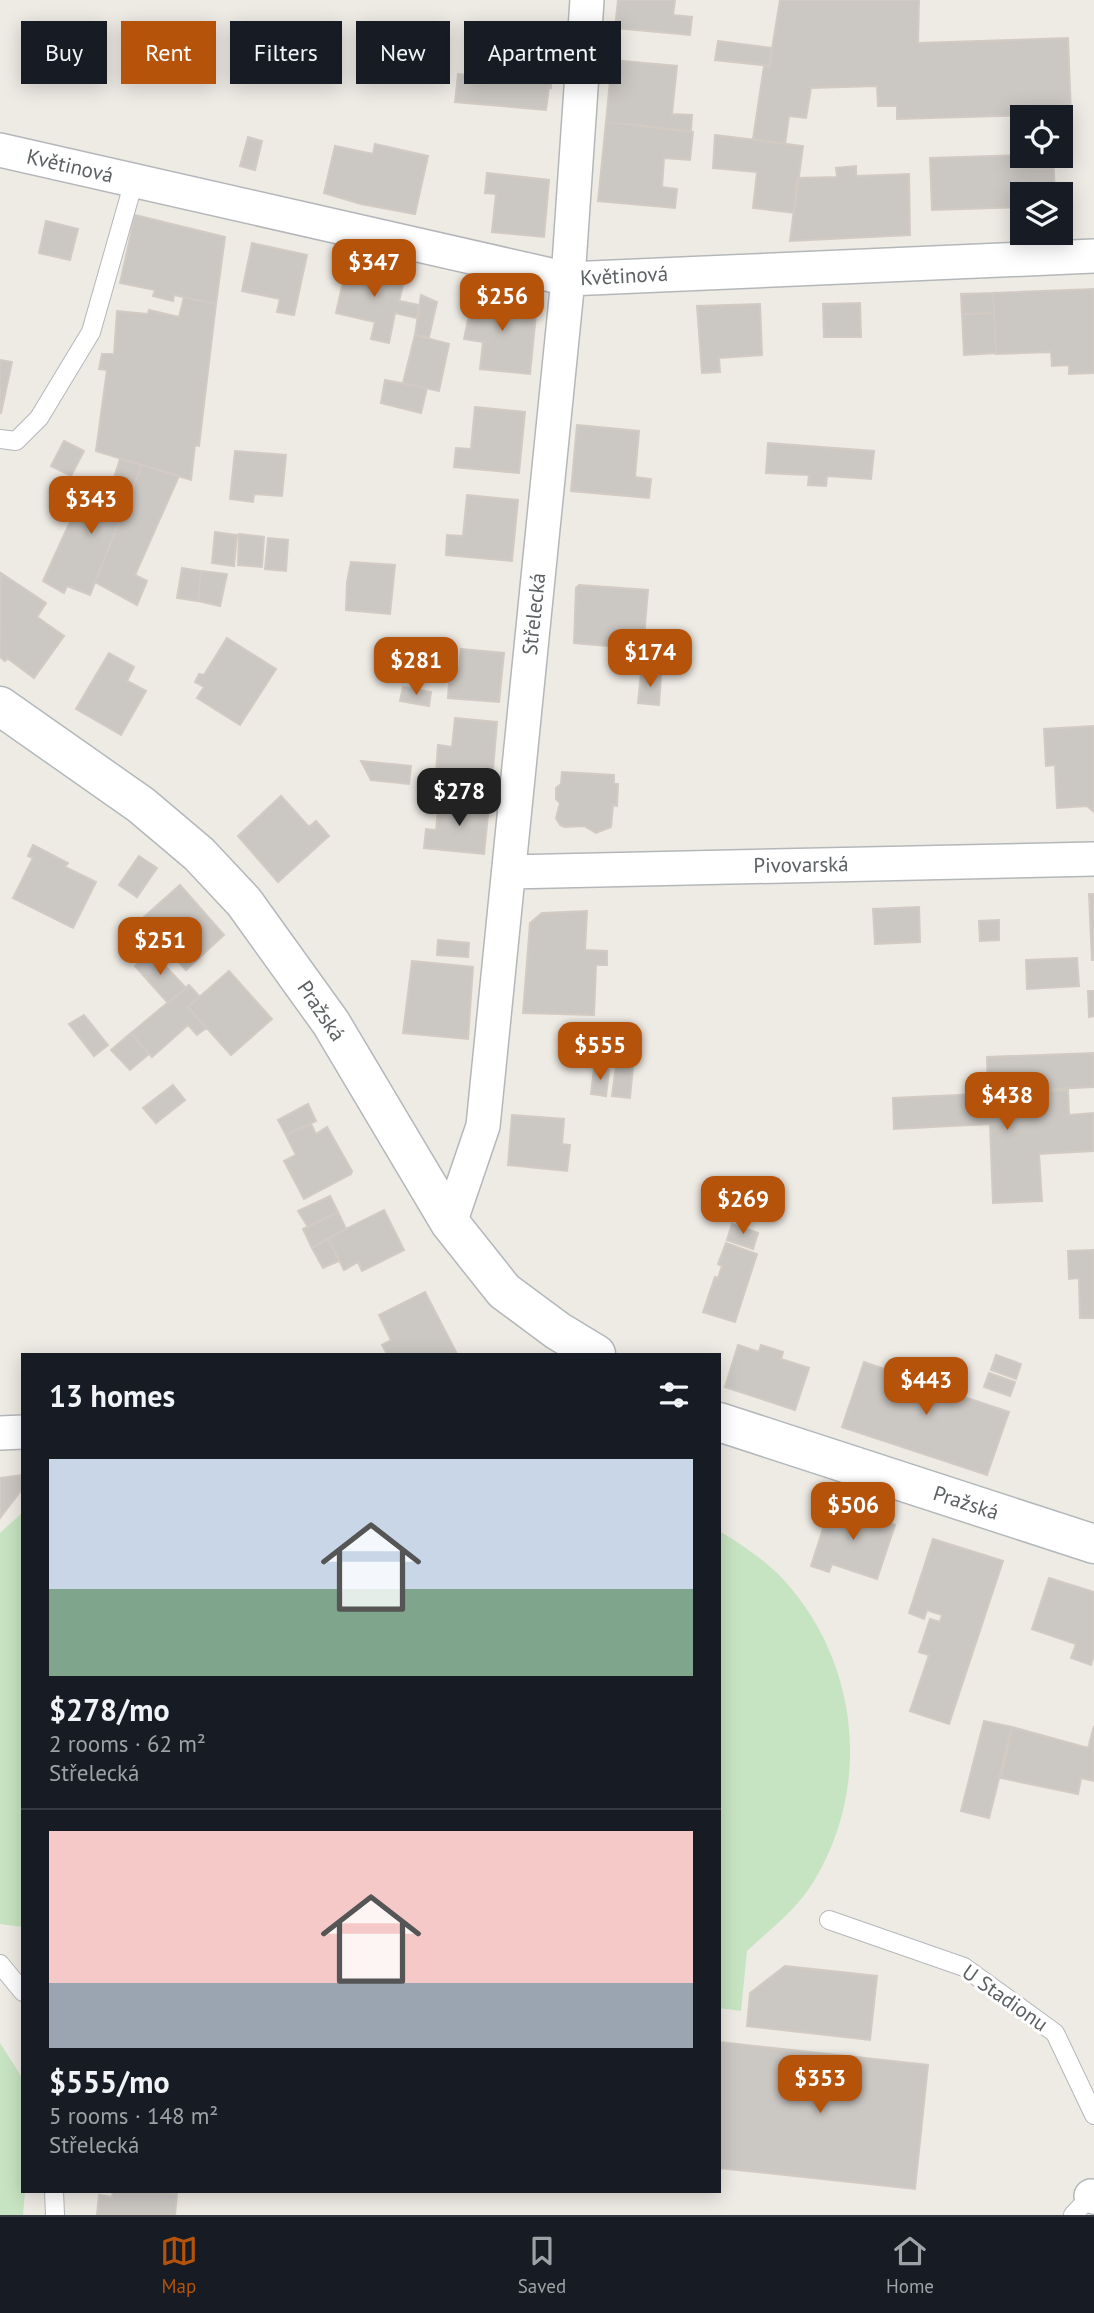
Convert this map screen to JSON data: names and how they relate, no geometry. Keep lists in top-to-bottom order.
{
  "streets": {
    "main road": ["Pražská"],
    "street": ["Květinová", "Střelecká", "Pivovarská"],
    "lane": ["U Stadionu"]
  },
  "crossings": [
    ["Květinová", "Střelecká"],
    ["Střelecká", "Pivovarská"],
    ["Střelecká", "Pražská"]
  ],
  "page": {
    "chip": [
      "Buy",
      "Rent",
      "Filters",
      "New",
      "Apartment"
    ],
    "price": [
      "$347",
      "$256",
      "$343",
      "$174",
      "$281",
      "$278",
      "$251",
      "$555",
      "$438",
      "$269",
      "$443",
      "$506",
      "$353"
    ],
    "heading": "13 homes",
    "list": [
      {
        "name": "$278/mo",
        "note": "2 rooms · 62 m² · Střelecká"
      },
      {
        "name": "$555/mo",
        "note": "5 rooms · 148 m² · Střelecká"
      }
    ],
    "tabs": ["Map", "Saved", "Home"]
  }
}
